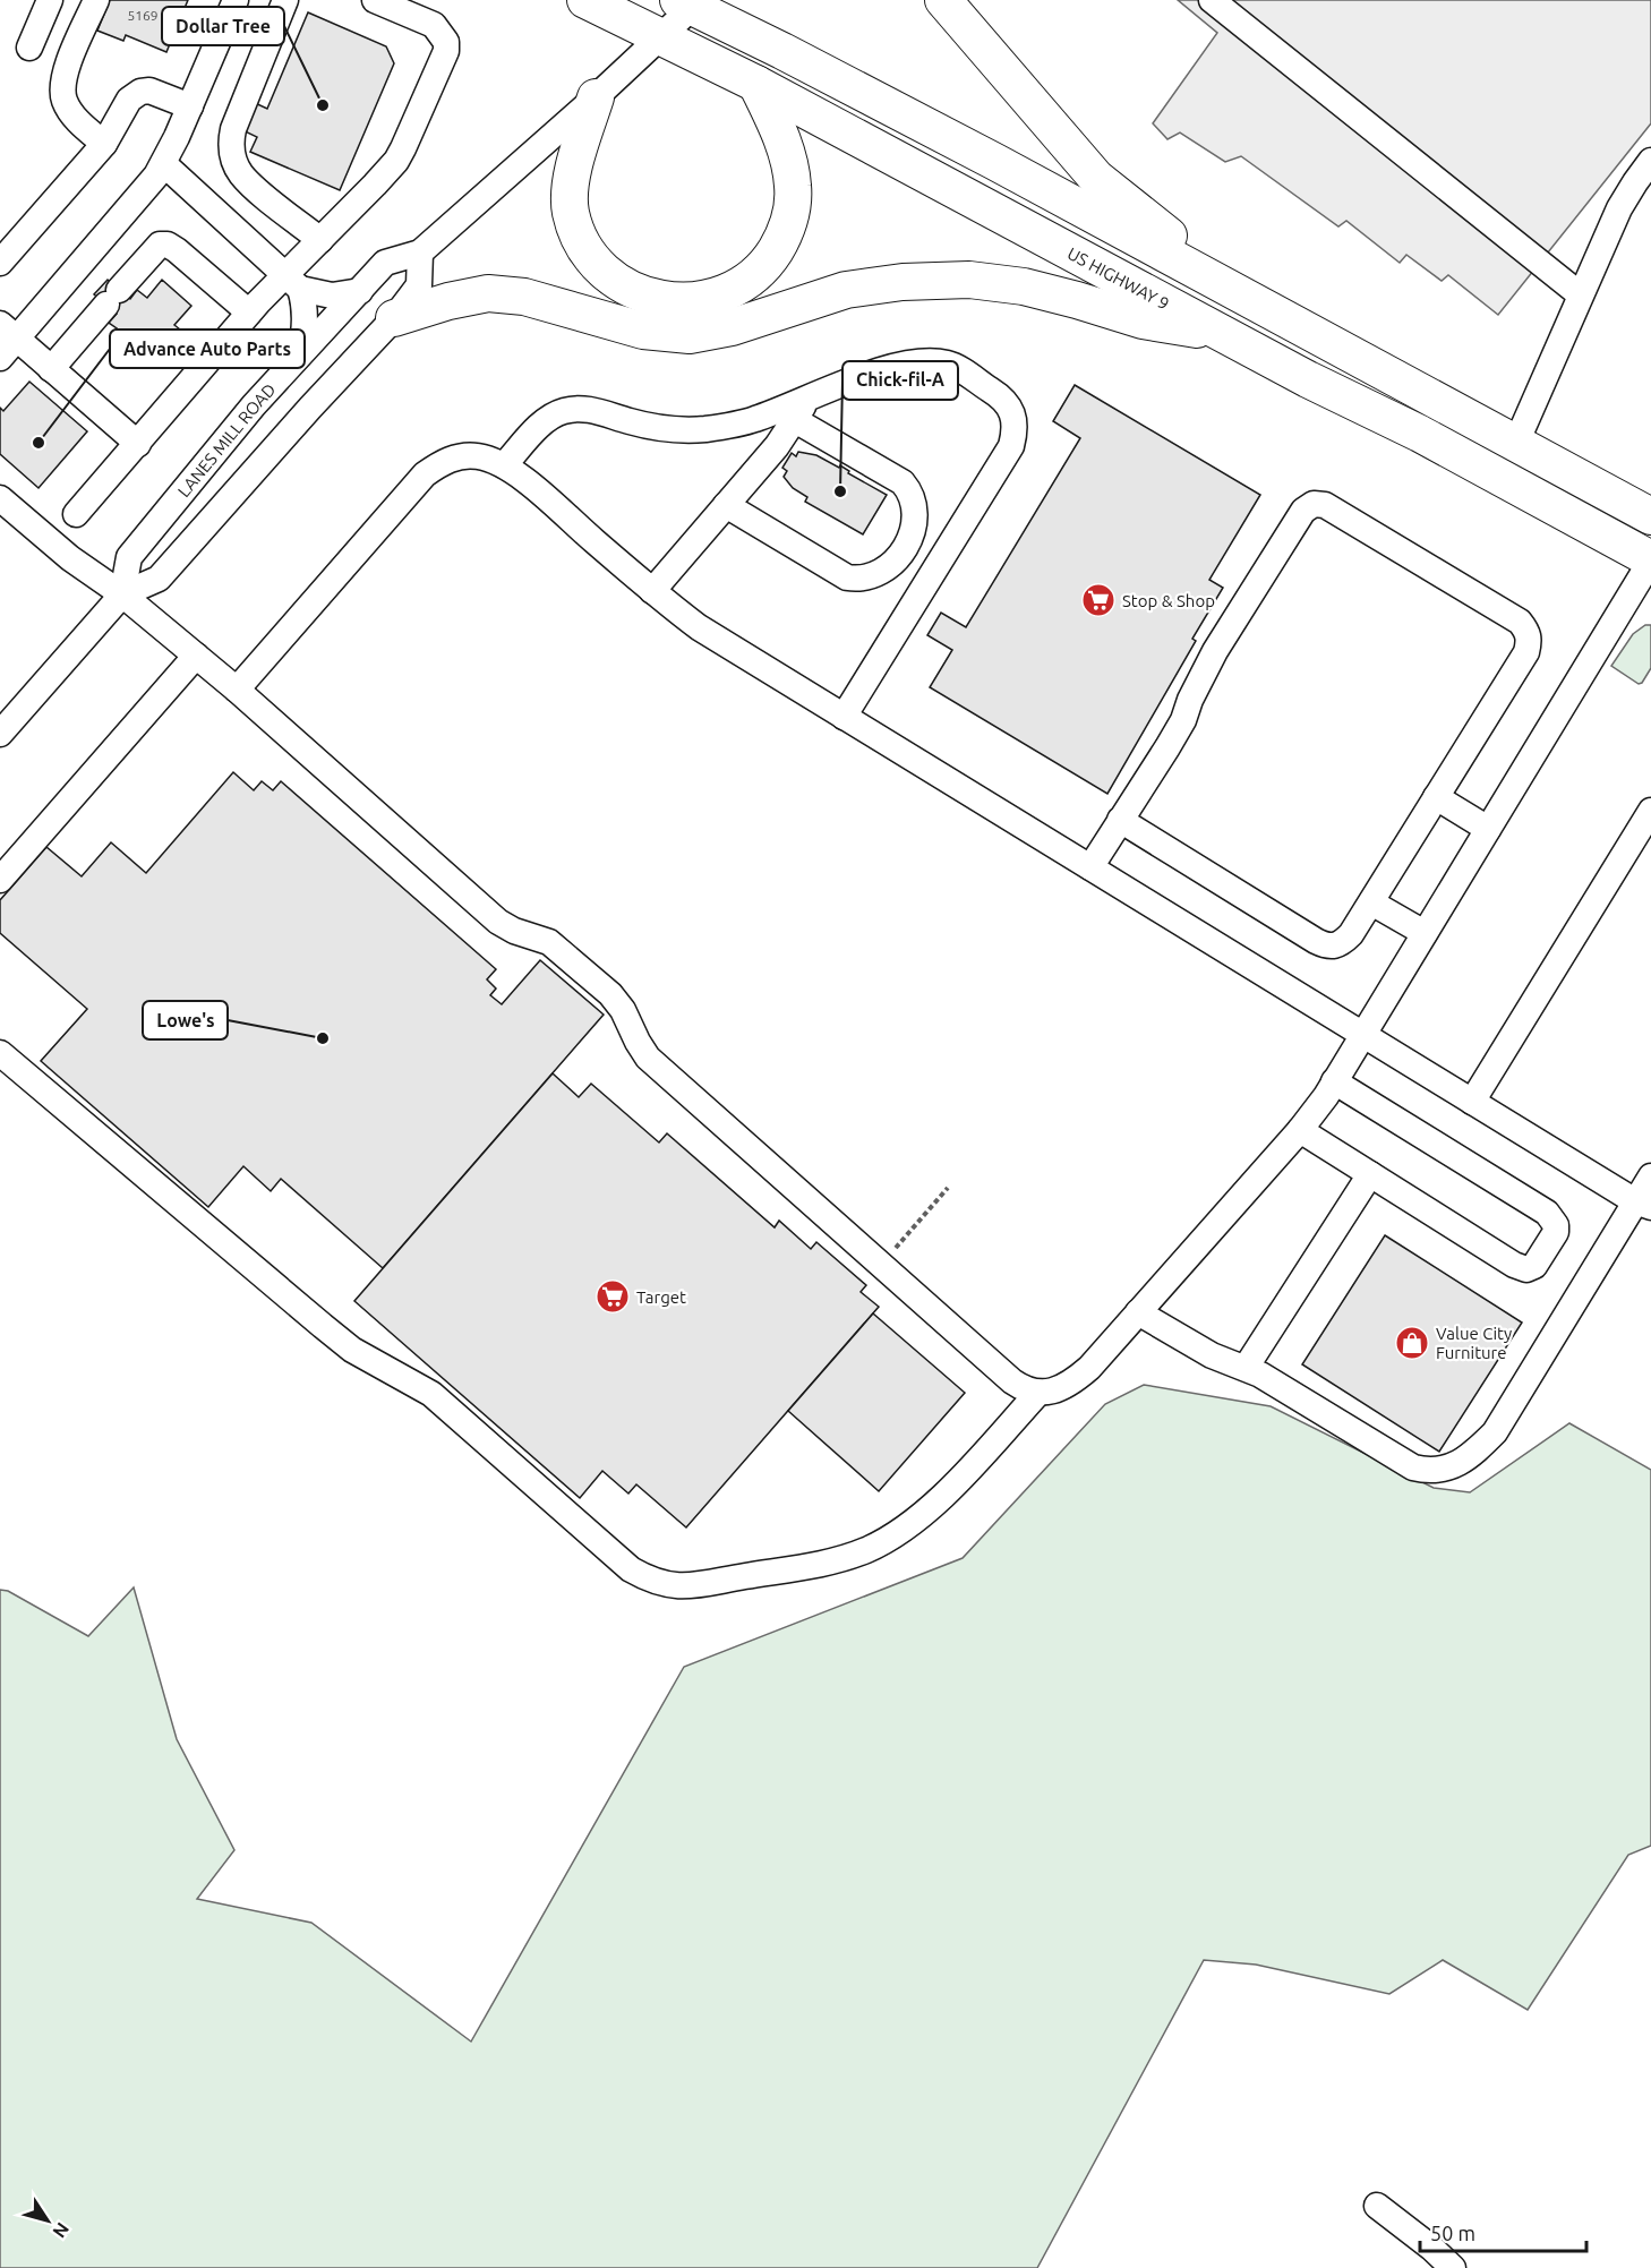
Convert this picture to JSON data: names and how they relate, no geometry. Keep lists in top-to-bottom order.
{
  "streets": {
    "highway": ["US HIGHWAY 9"],
    "street": ["LANES MILL ROAD"]
  },
  "crossings": [
    ["US HIGHWAY 9", "LANES MILL ROAD"]
  ],
  "places": {
    "other": [
      "Dollar Tree",
      "Advance Auto Parts",
      "Chick-fil-A",
      "Lowe's"
    ],
    "supermarket": ["Stop & Shop", "Target"],
    "shop": ["Value City Furniture"]
  },
  "house_numbers": ["5169"],
  "scale_bar": "50 m",
  "north": "bottom right"
}
